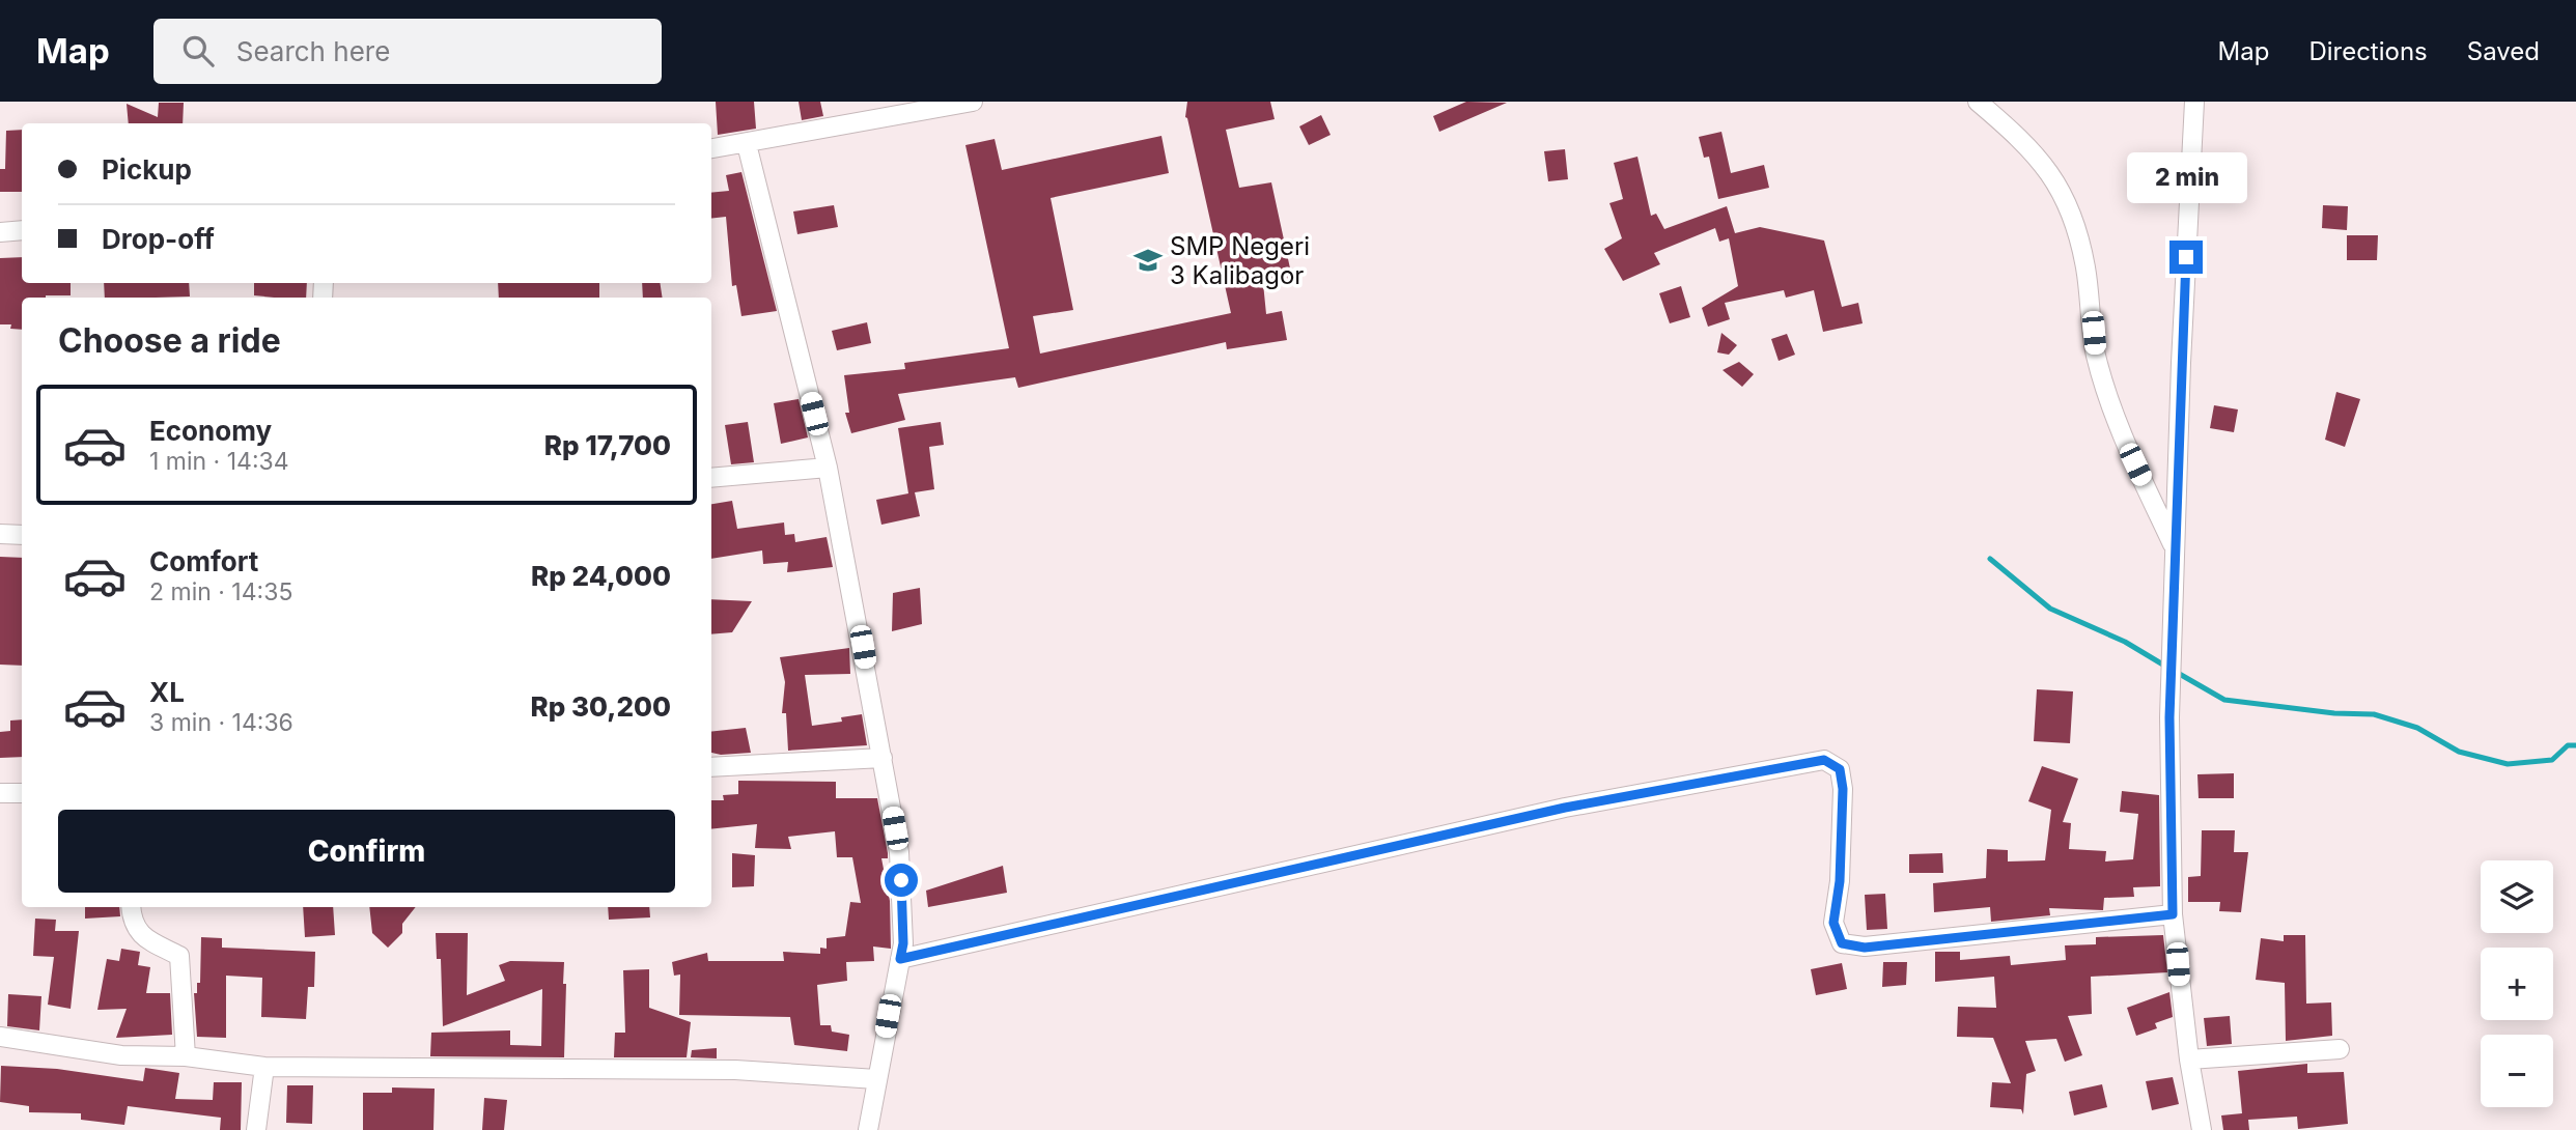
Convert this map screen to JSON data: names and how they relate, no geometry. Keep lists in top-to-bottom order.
{
  "places": {
    "school or university": ["SMP Negeri 3 Kalibagor"]
  },
  "page": {
    "header": "Map",
    "search": "Search here",
    "nav": ["Map", "Directions", "Saved"],
    "banner": ["Pickup", "Drop-off"],
    "bubble": "2 min",
    "heading": "Choose a ride",
    "list": [
      {
        "name": "Economy",
        "note": "1 min · 14:34",
        "value": "Rp 17,700"
      },
      {
        "name": "Comfort",
        "note": "2 min · 14:35",
        "value": "Rp 24,000"
      },
      {
        "name": "XL",
        "note": "3 min · 14:36",
        "value": "Rp 30,200"
      }
    ],
    "buttons": "Confirm",
    "map_buttons": ["+", "−"]
  }
}
